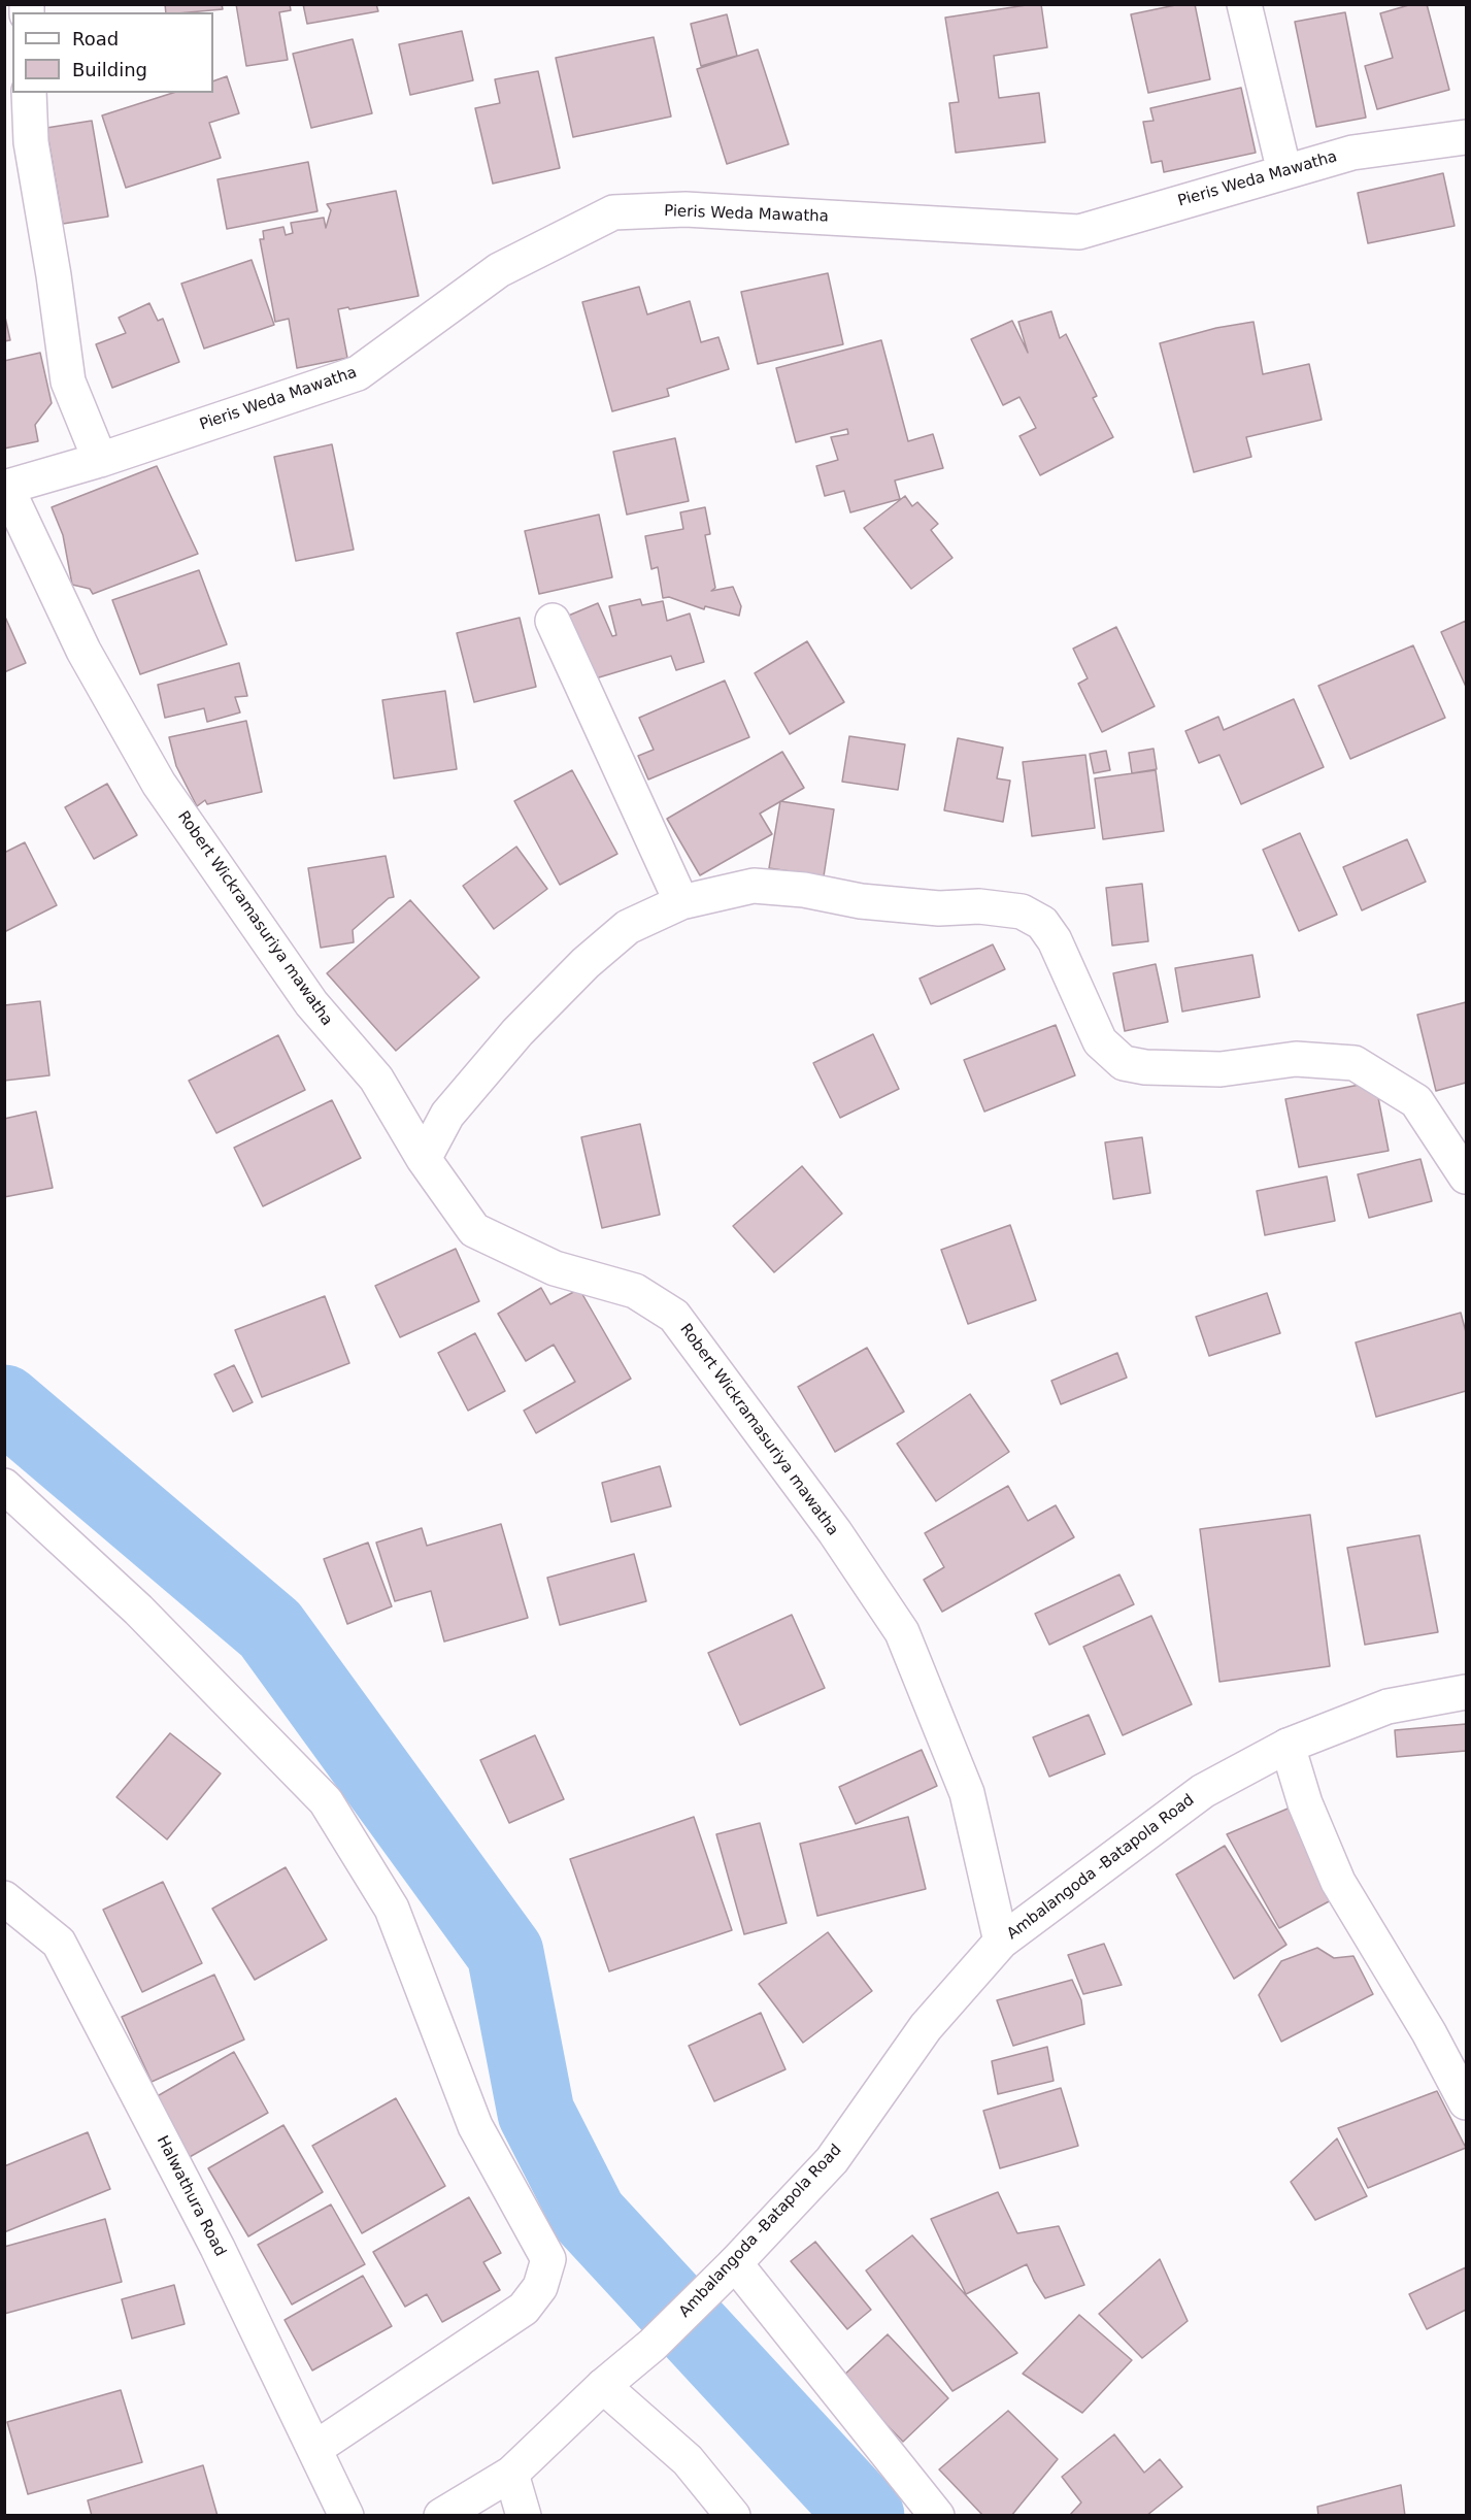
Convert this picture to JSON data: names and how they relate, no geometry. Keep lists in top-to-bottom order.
{
  "streets": {
    "street": [
      "Pieris Weda Mawatha",
      "Robert Wickramasuriya mawatha",
      "Ambalangoda -Batapola Road",
      "Halwathura Road"
    ]
  },
  "crossings": [
    ["Pieris Weda Mawatha", "Robert Wickramasuriya mawatha"],
    ["Robert Wickramasuriya mawatha", "Ambalangoda -Batapola Road"]
  ],
  "legend": ["Road", "Building"]
}
